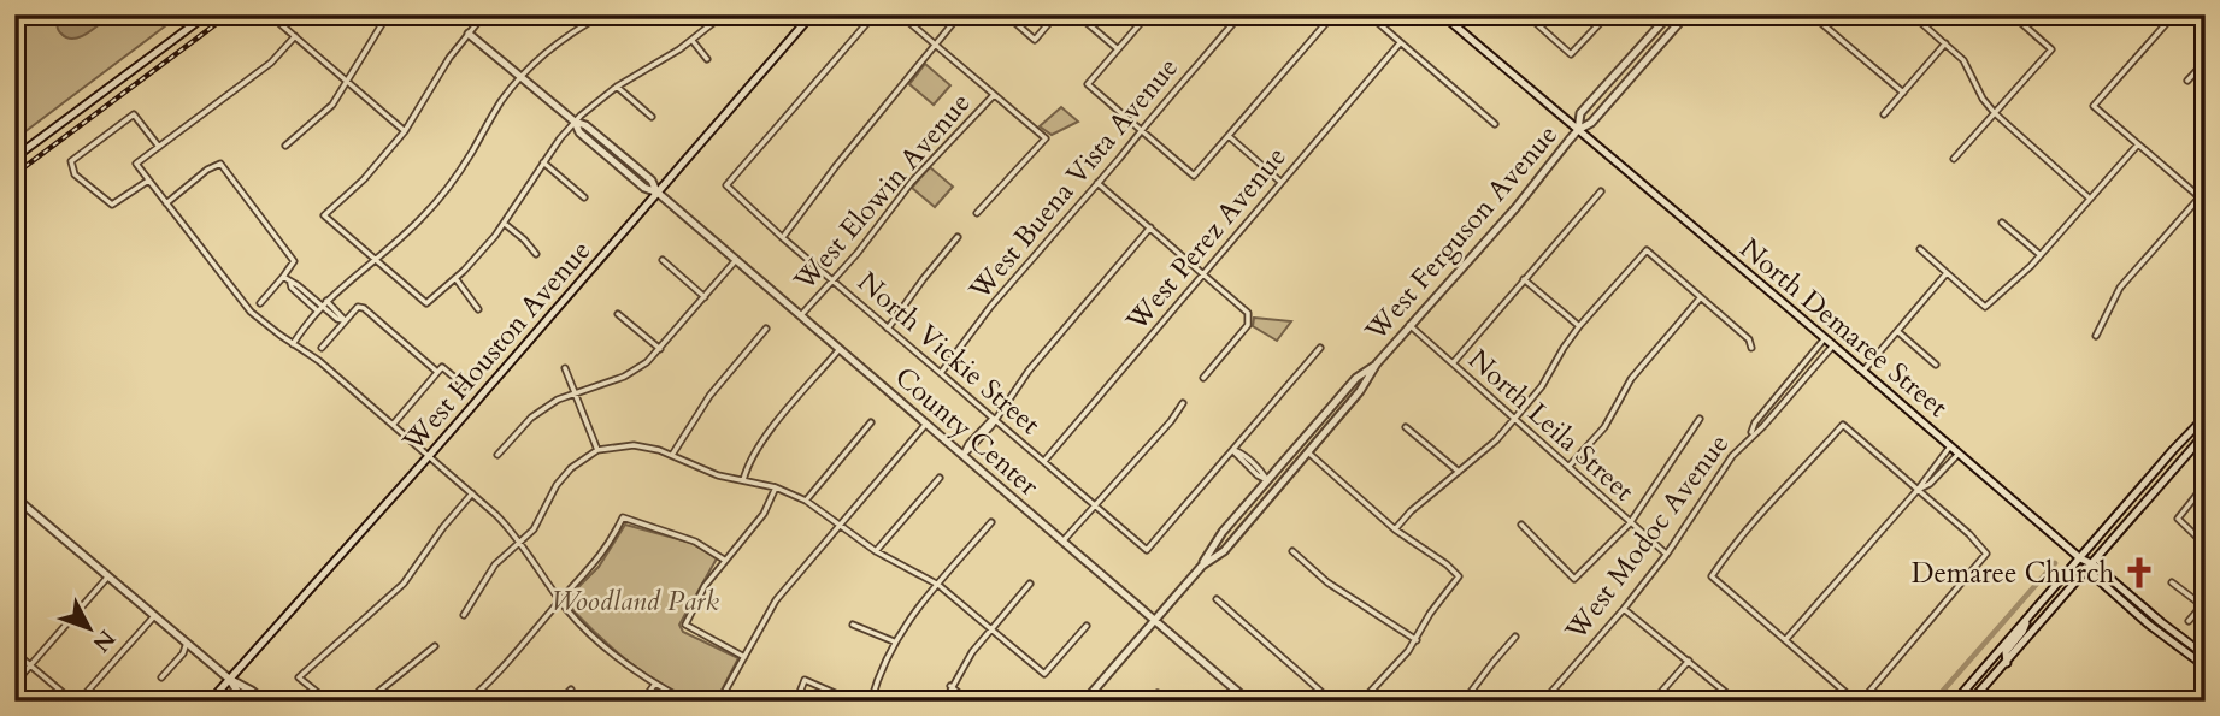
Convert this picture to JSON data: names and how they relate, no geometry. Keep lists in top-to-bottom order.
{
  "streets": {
    "main road": [
      "West Ferguson Avenue",
      "North Demaree Street",
      "West Houston Avenue",
      "County Center"
    ],
    "street": [
      "West Buena Vista Avenue",
      "West Elowin Avenue",
      "West Perez Avenue",
      "North Vickie Street",
      "North Leila Street",
      "West Modoc Avenue"
    ]
  },
  "crossings": [
    ["West Buena Vista Avenue", "North Vickie Street"],
    ["West Elowin Avenue", "North Vickie Street"],
    ["West Elowin Avenue", "County Center"],
    ["West Ferguson Avenue", "North Demaree Street"],
    ["West Ferguson Avenue", "North Leila Street"],
    ["West Ferguson Avenue", "County Center"],
    ["West Perez Avenue", "North Vickie Street"],
    ["North Demaree Street", "West Modoc Avenue"],
    ["West Houston Avenue", "County Center"],
    ["North Leila Street", "West Modoc Avenue"]
  ],
  "parks": ["Woodland Park"],
  "places": {
    "church": ["Demaree Church"]
  },
  "north": "bottom right"
}
